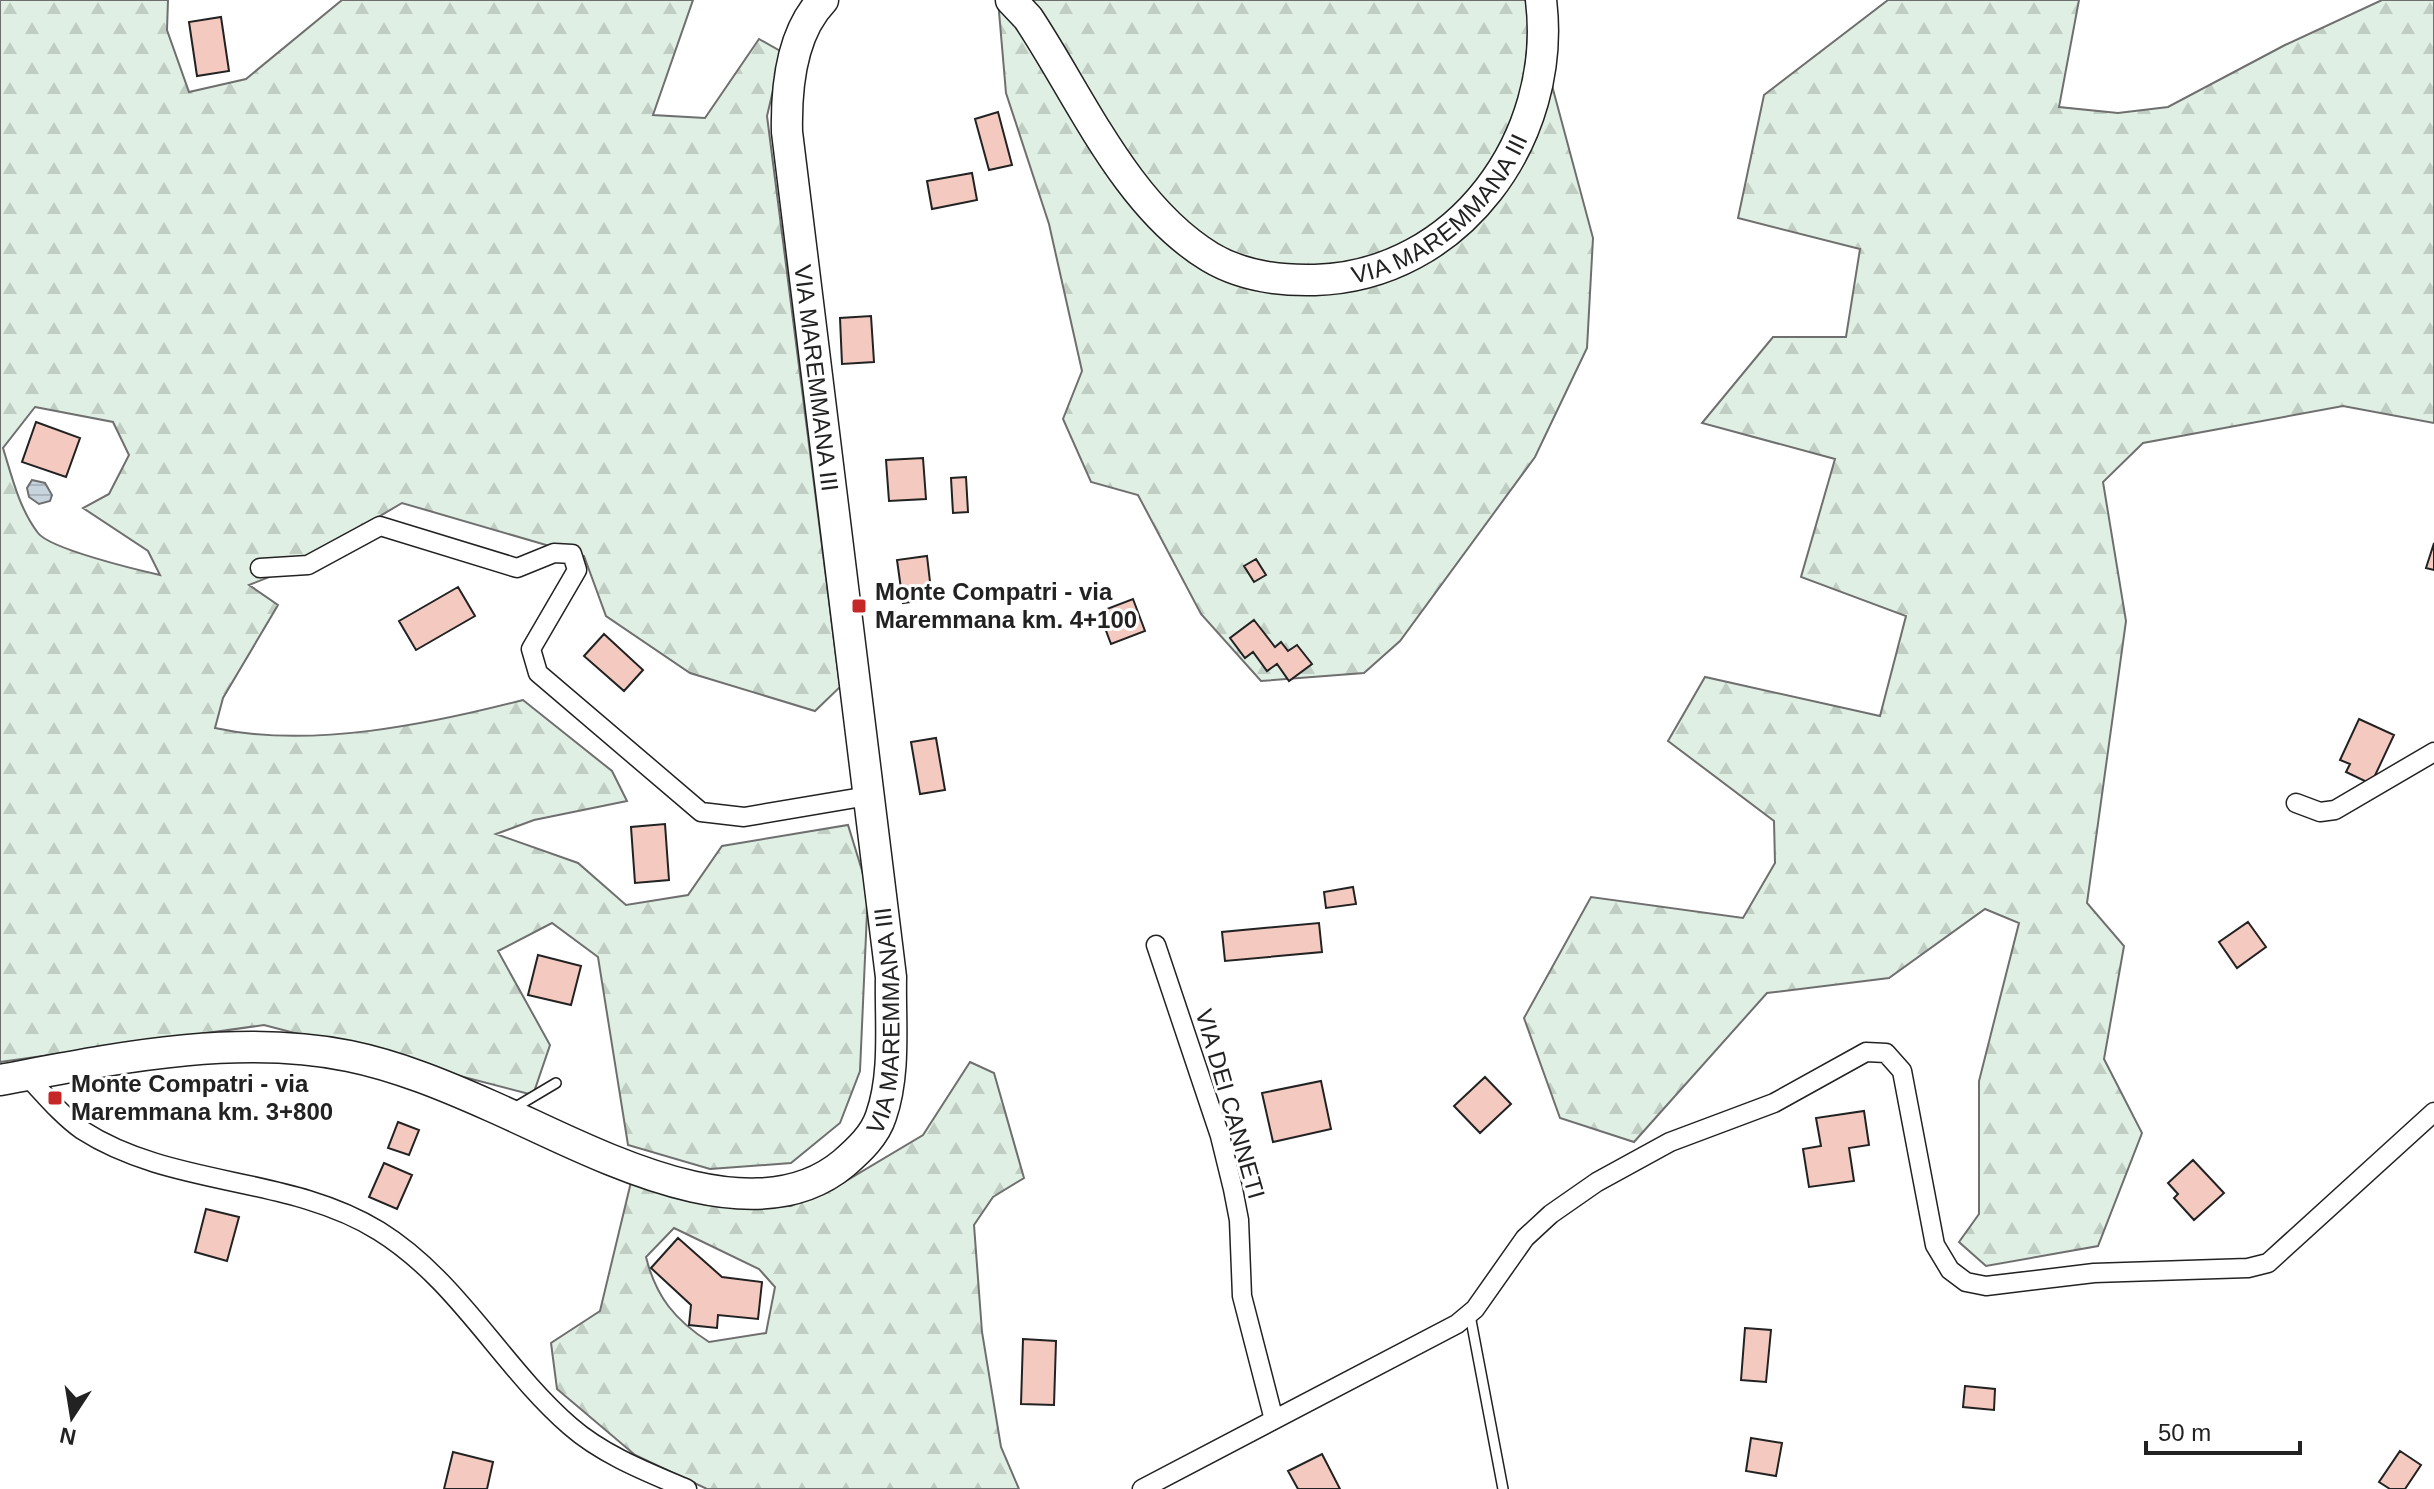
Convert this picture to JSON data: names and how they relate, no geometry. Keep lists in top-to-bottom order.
{
  "streets": {
    "main road": ["VIA MAREMMANA III"],
    "street": ["VIA DEI CANNETI"]
  },
  "places": {
    "transit": ["Monte Compatri - via Maremmana km. 4+100", "Monte Compatri - via Maremmana km. 3+800"]
  },
  "scale_bar": "50 m",
  "north": "bottom"
}
